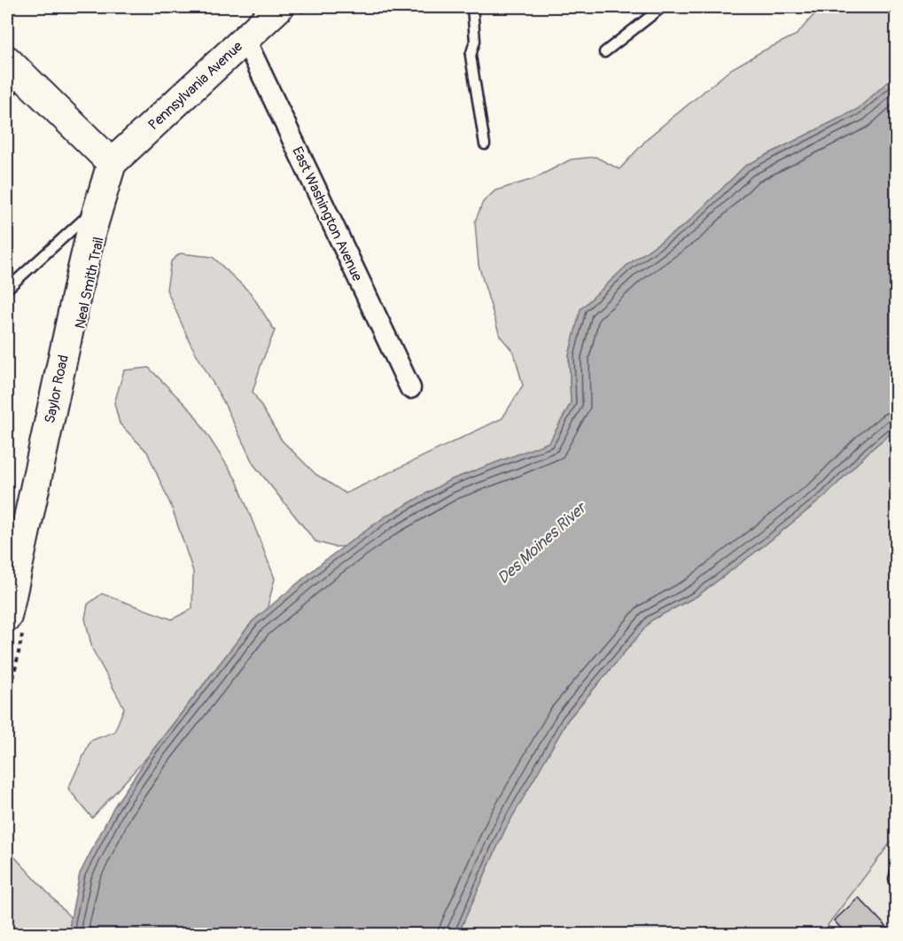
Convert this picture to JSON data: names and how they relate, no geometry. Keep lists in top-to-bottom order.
{
  "streets": {
    "street": ["Pennsylvania Avenue", "East Washington Avenue", "Saylor Road"]
  },
  "crossings": [
    ["Pennsylvania Avenue", "East Washington Avenue"],
    ["Pennsylvania Avenue", "Saylor Road"]
  ],
  "water": ["Des Moines River"]
}
